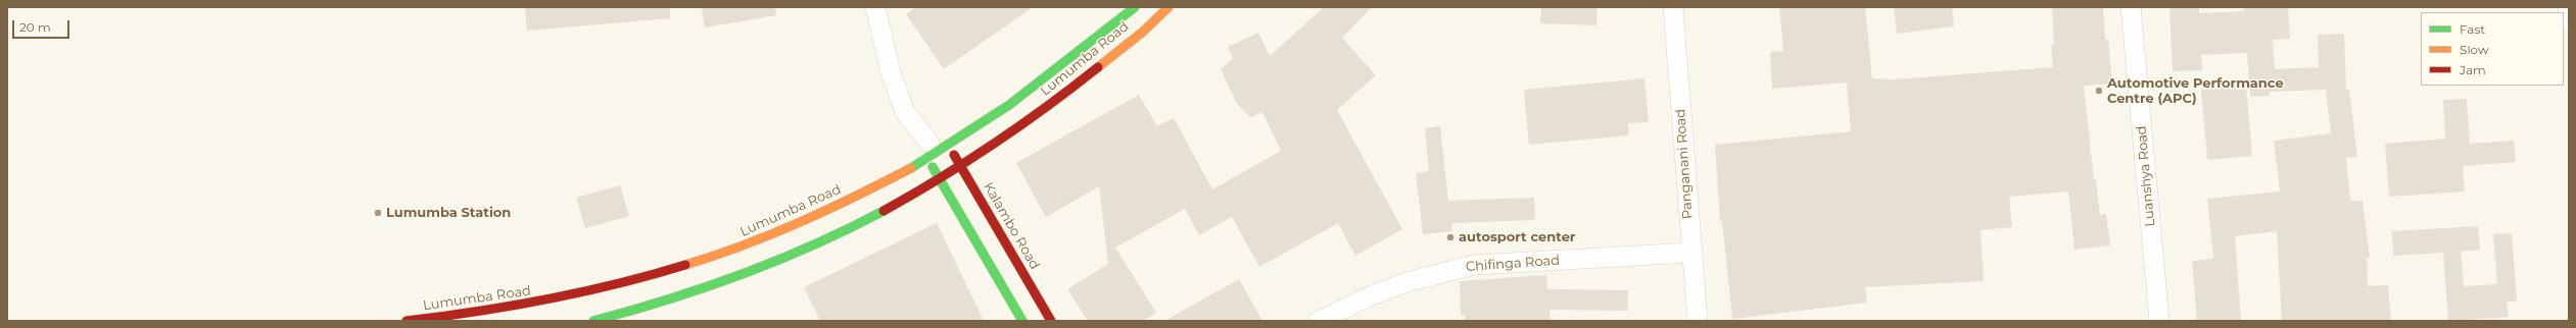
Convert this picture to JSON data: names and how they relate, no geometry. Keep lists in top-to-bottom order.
{
  "streets": {
    "main road": ["Lumumba Road", "Kalambo Road"],
    "street": ["Panganani Road", "Luanshya Road", "Chifinga Road"]
  },
  "crossings": [
    ["Lumumba Road", "Kalambo Road"],
    ["Panganani Road", "Chifinga Road"]
  ],
  "places": ["Automotive Performance Centre (APC)", "Lumumba Station", "autosport center"],
  "legend": ["Fast", "Slow", "Jam"],
  "scale_bar": "20 m"
}
